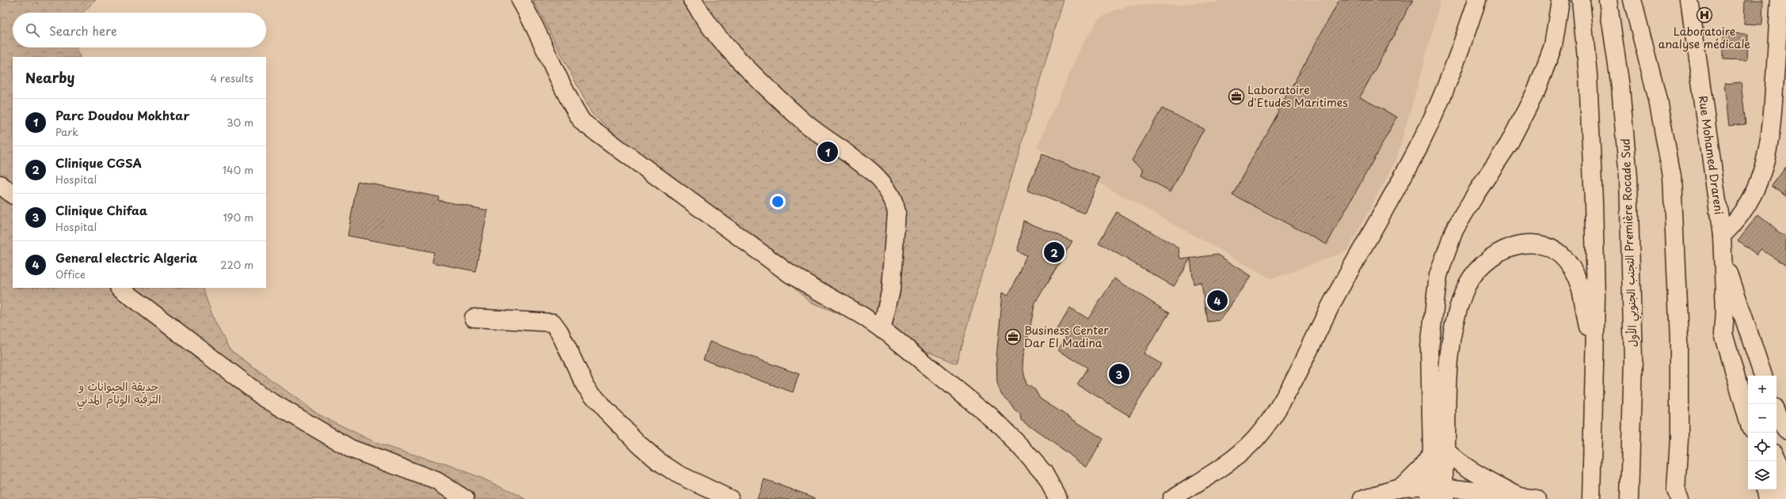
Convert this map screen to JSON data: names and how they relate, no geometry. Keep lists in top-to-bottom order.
{
  "streets": {
    "main road": ["Rue Mohamed Drareni", "التجنب الجنوبي الأول Première Rocade Sud"]
  },
  "parks": ["حديقة الحيوانات و الترفيه الوئام المدني"],
  "places": {
    "hospital": ["Laboratoire analyse médicale"],
    "office": ["Laboratoire d'Etudes Maritimes", "Business Center Dar El Madina"]
  },
  "page": {
    "search": "Search here",
    "heading": ["Nearby", "4 results"],
    "list": [
      {
        "mark": "1",
        "name": "Parc Doudou Mokhtar",
        "note": "Park",
        "value": "30 m"
      },
      {
        "mark": "2",
        "name": "Clinique CGSA",
        "note": "Hospital",
        "value": "140 m"
      },
      {
        "mark": "3",
        "name": "Clinique Chifaa",
        "note": "Hospital",
        "value": "190 m"
      },
      {
        "mark": "4",
        "name": "General electric Algeria",
        "note": "Office",
        "value": "220 m"
      }
    ],
    "pins": [
      "1",
      "2",
      "4",
      "3"
    ],
    "map_buttons": ["+", "−"]
  }
}
